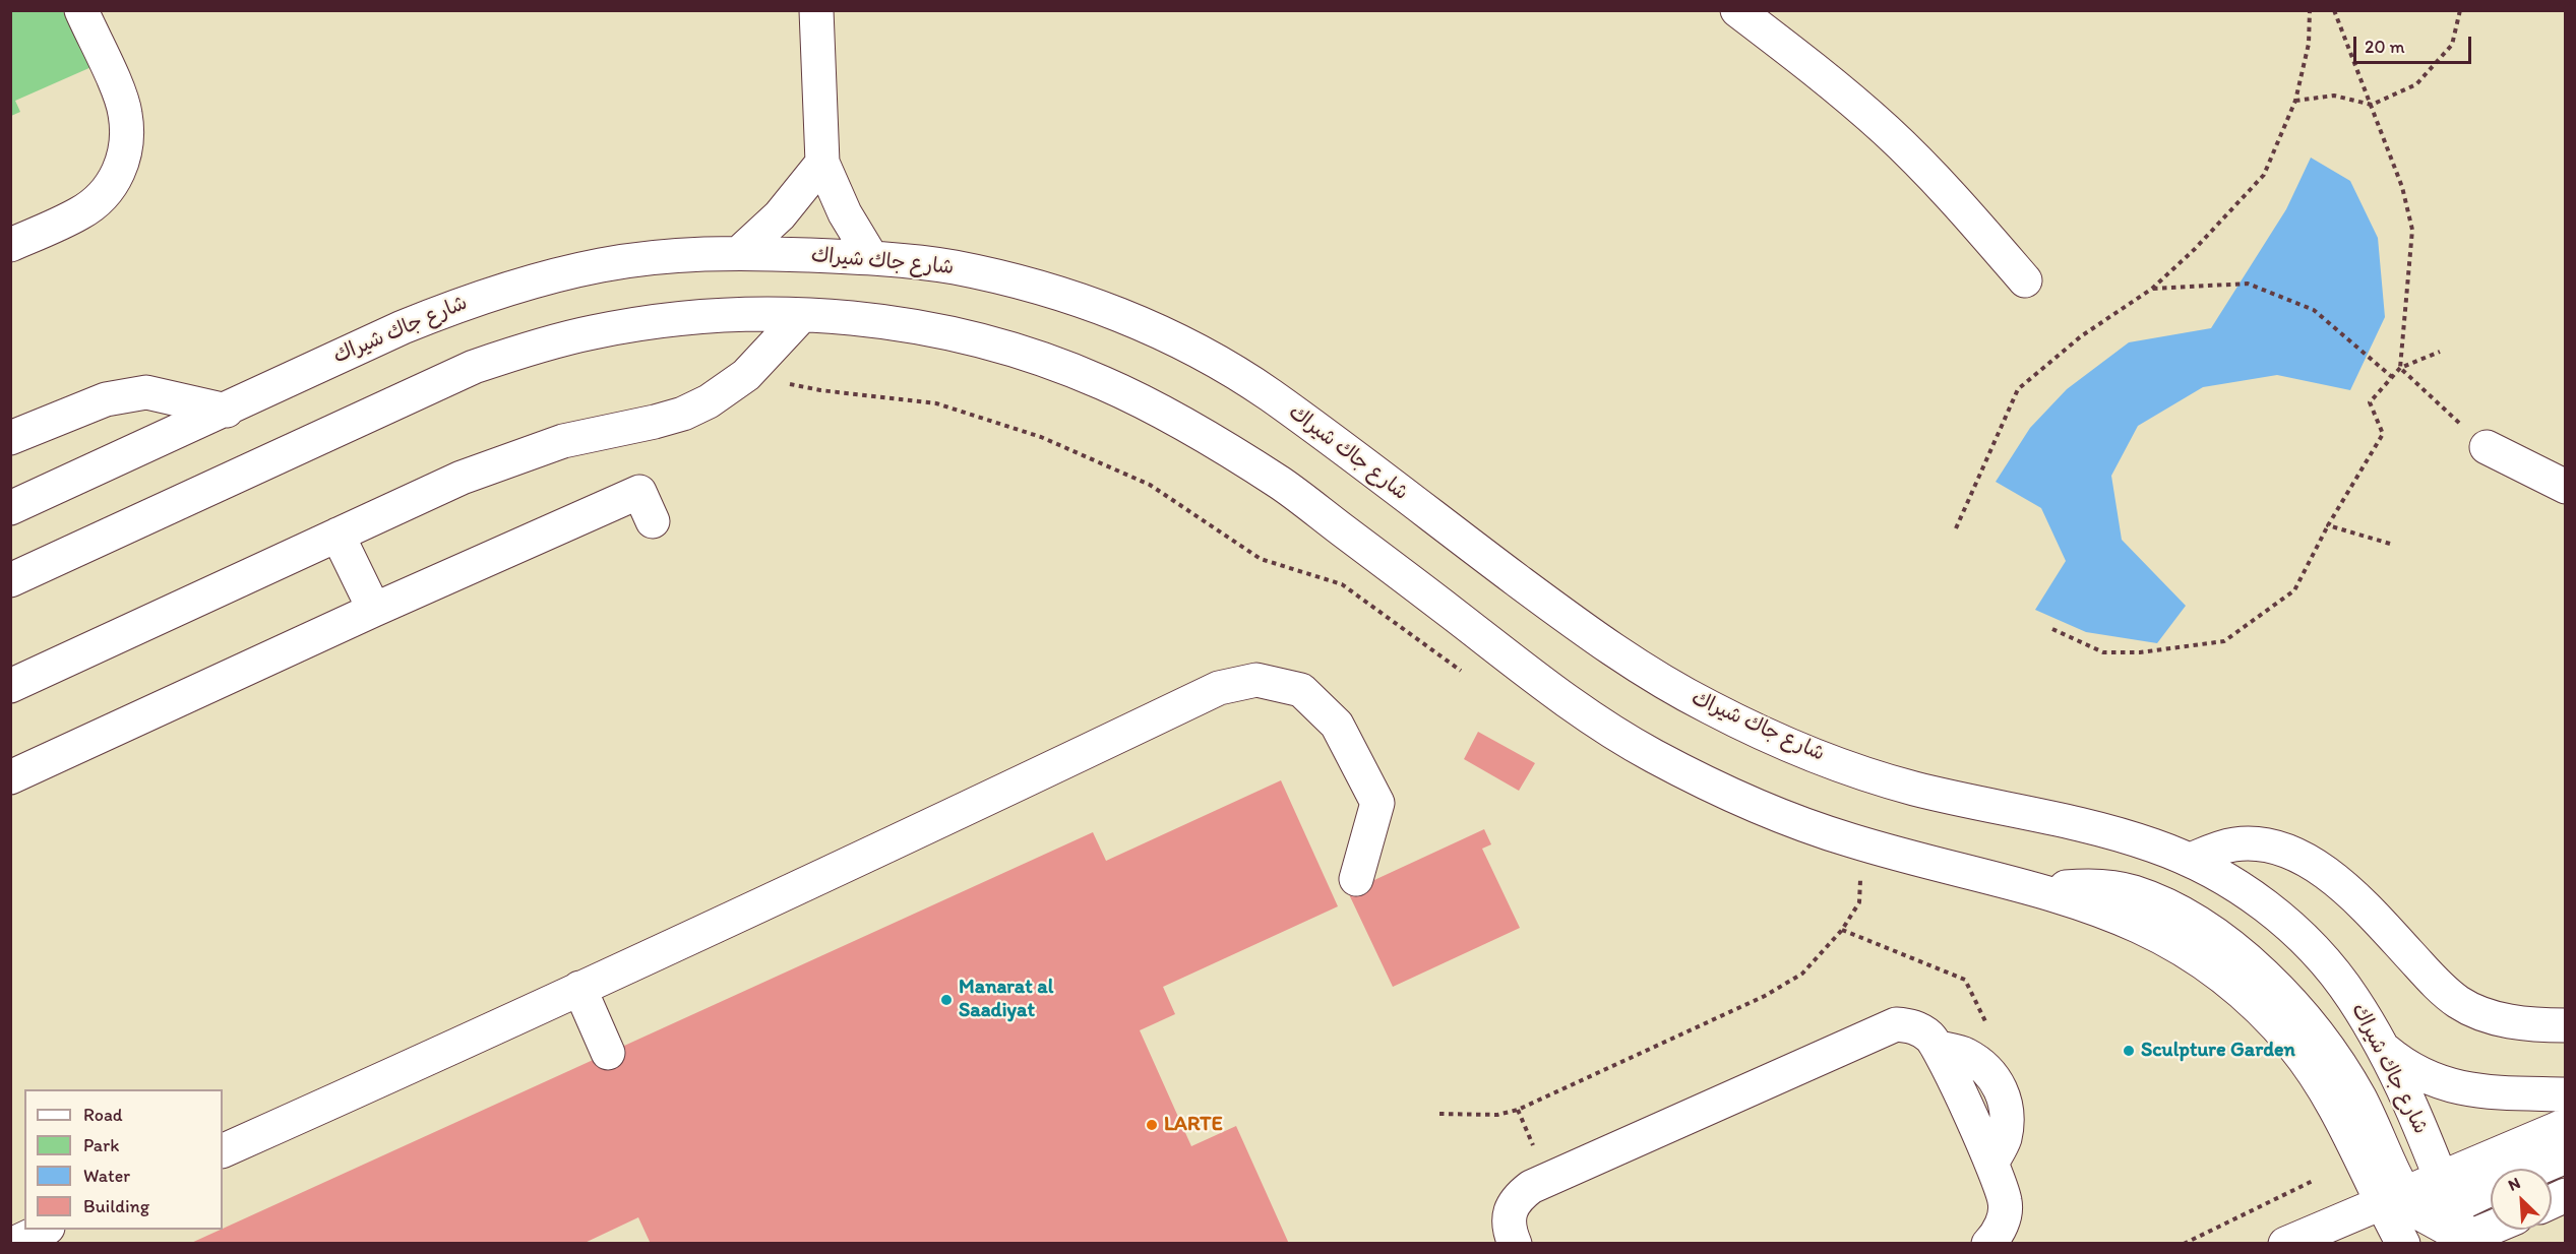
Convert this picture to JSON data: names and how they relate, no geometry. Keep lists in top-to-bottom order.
{
  "streets": {
    "street": ["شارع جاك شيراك"]
  },
  "places": ["Manarat al Saadiyat", "Sculpture Garden", "LARTE"],
  "legend": [
    "Road",
    "Park",
    "Water",
    "Building"
  ],
  "scale_bar": "20 m",
  "north": "top left"
}
